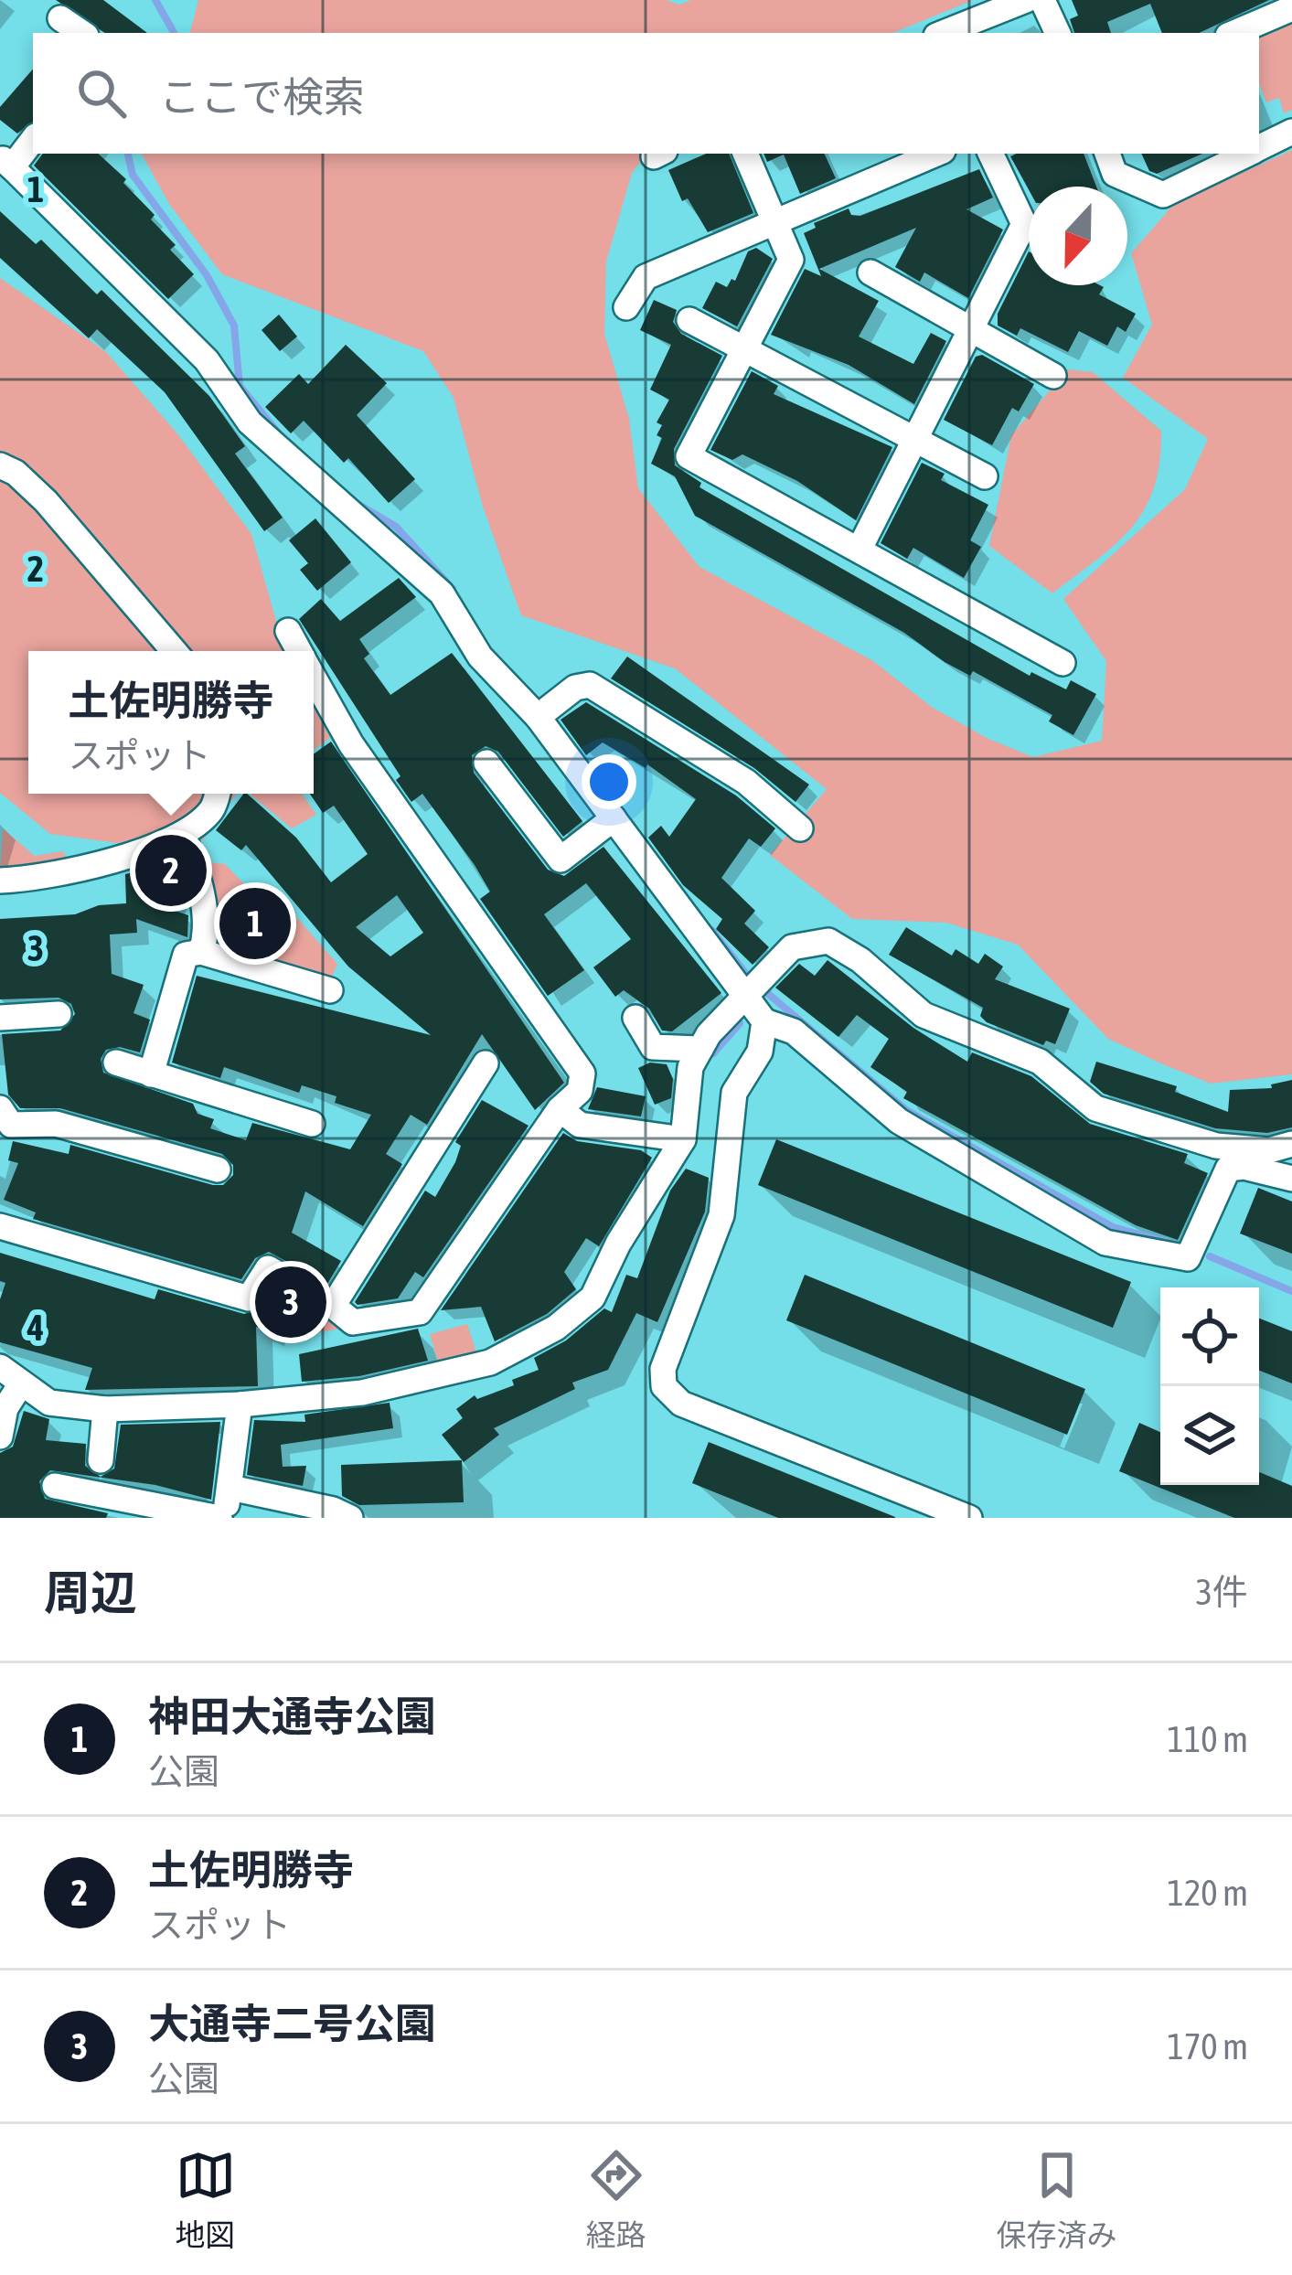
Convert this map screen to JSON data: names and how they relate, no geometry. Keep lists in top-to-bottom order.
{
  "north": "bottom",
  "page": {
    "search": "ここで検索",
    "popup": ["土佐明勝寺", "スポット"],
    "pins": ["2", "1", "3"],
    "heading": ["周辺", "3件"],
    "list": [
      {
        "mark": "1",
        "name": "神田大通寺公園",
        "note": "公園",
        "value": "110 m"
      },
      {
        "mark": "2",
        "name": "土佐明勝寺",
        "note": "スポット",
        "value": "120 m"
      },
      {
        "mark": "3",
        "name": "大通寺二号公園",
        "note": "公園",
        "value": "170 m"
      }
    ],
    "nav": ["地図", "経路", "保存済み"]
  },
  "grid": {
    "rows": [
      "1",
      "2",
      "3",
      "4"
    ]
  }
}
